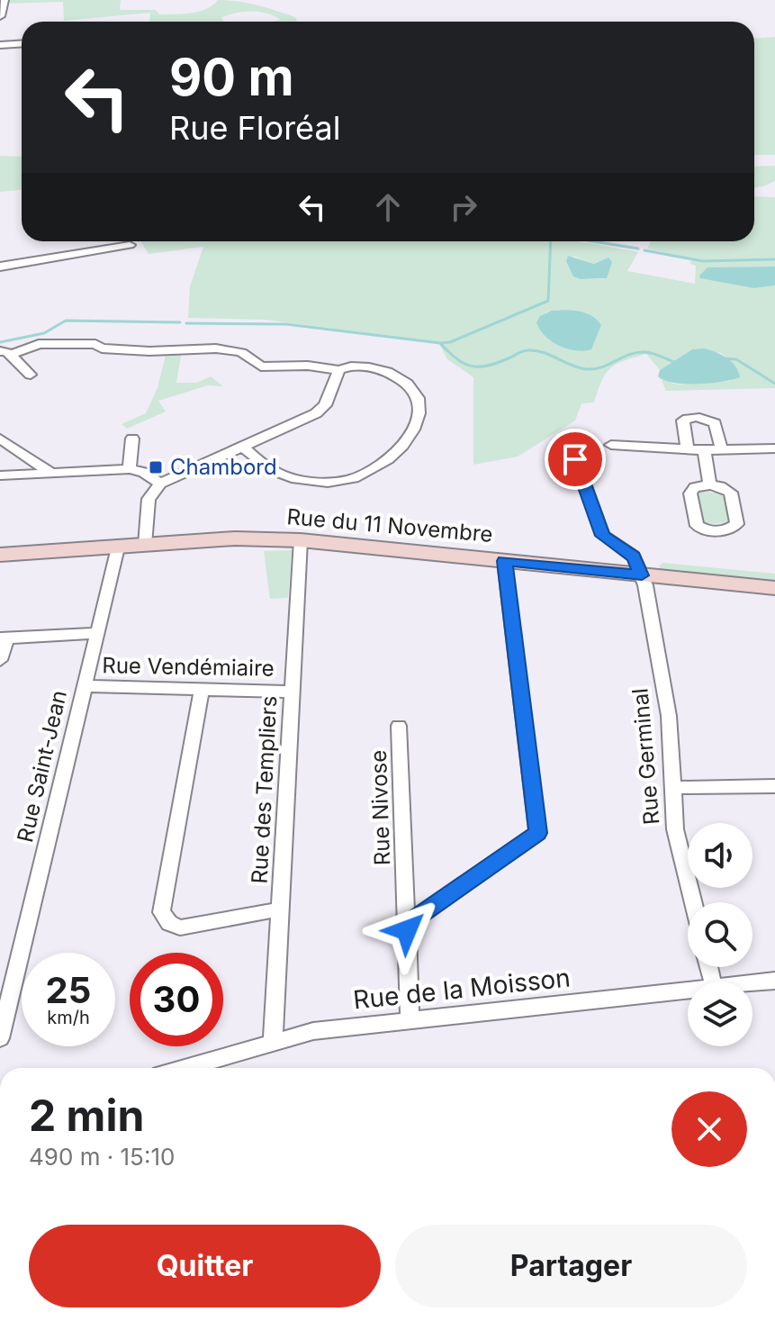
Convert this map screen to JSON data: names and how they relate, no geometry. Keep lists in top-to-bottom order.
{
  "streets": {
    "street": [
      "Rue du 11 Novembre",
      "Rue Vendémiaire",
      "Rue Germinal",
      "Rue Saint-Jean",
      "Rue des Templiers",
      "Rue Nivose",
      "Rue de la Moisson"
    ]
  },
  "crossings": [
    ["Rue du 11 Novembre", "Rue Germinal"],
    ["Rue du 11 Novembre", "Rue Saint-Jean"],
    ["Rue du 11 Novembre", "Rue des Templiers"],
    ["Rue Vendémiaire", "Rue Saint-Jean"],
    ["Rue Vendémiaire", "Rue des Templiers"],
    ["Rue des Templiers", "Rue de la Moisson"],
    ["Rue Nivose", "Rue de la Moisson"]
  ],
  "places": {
    "transit": ["Chambord"]
  },
  "page": {
    "turn": ["90 m", "Rue Floréal"],
    "speed": "25 km/h",
    "limit": "30",
    "heading": ["2 min", "490 m · 15:10"],
    "buttons": ["Quitter", "Partager"]
  }
}
